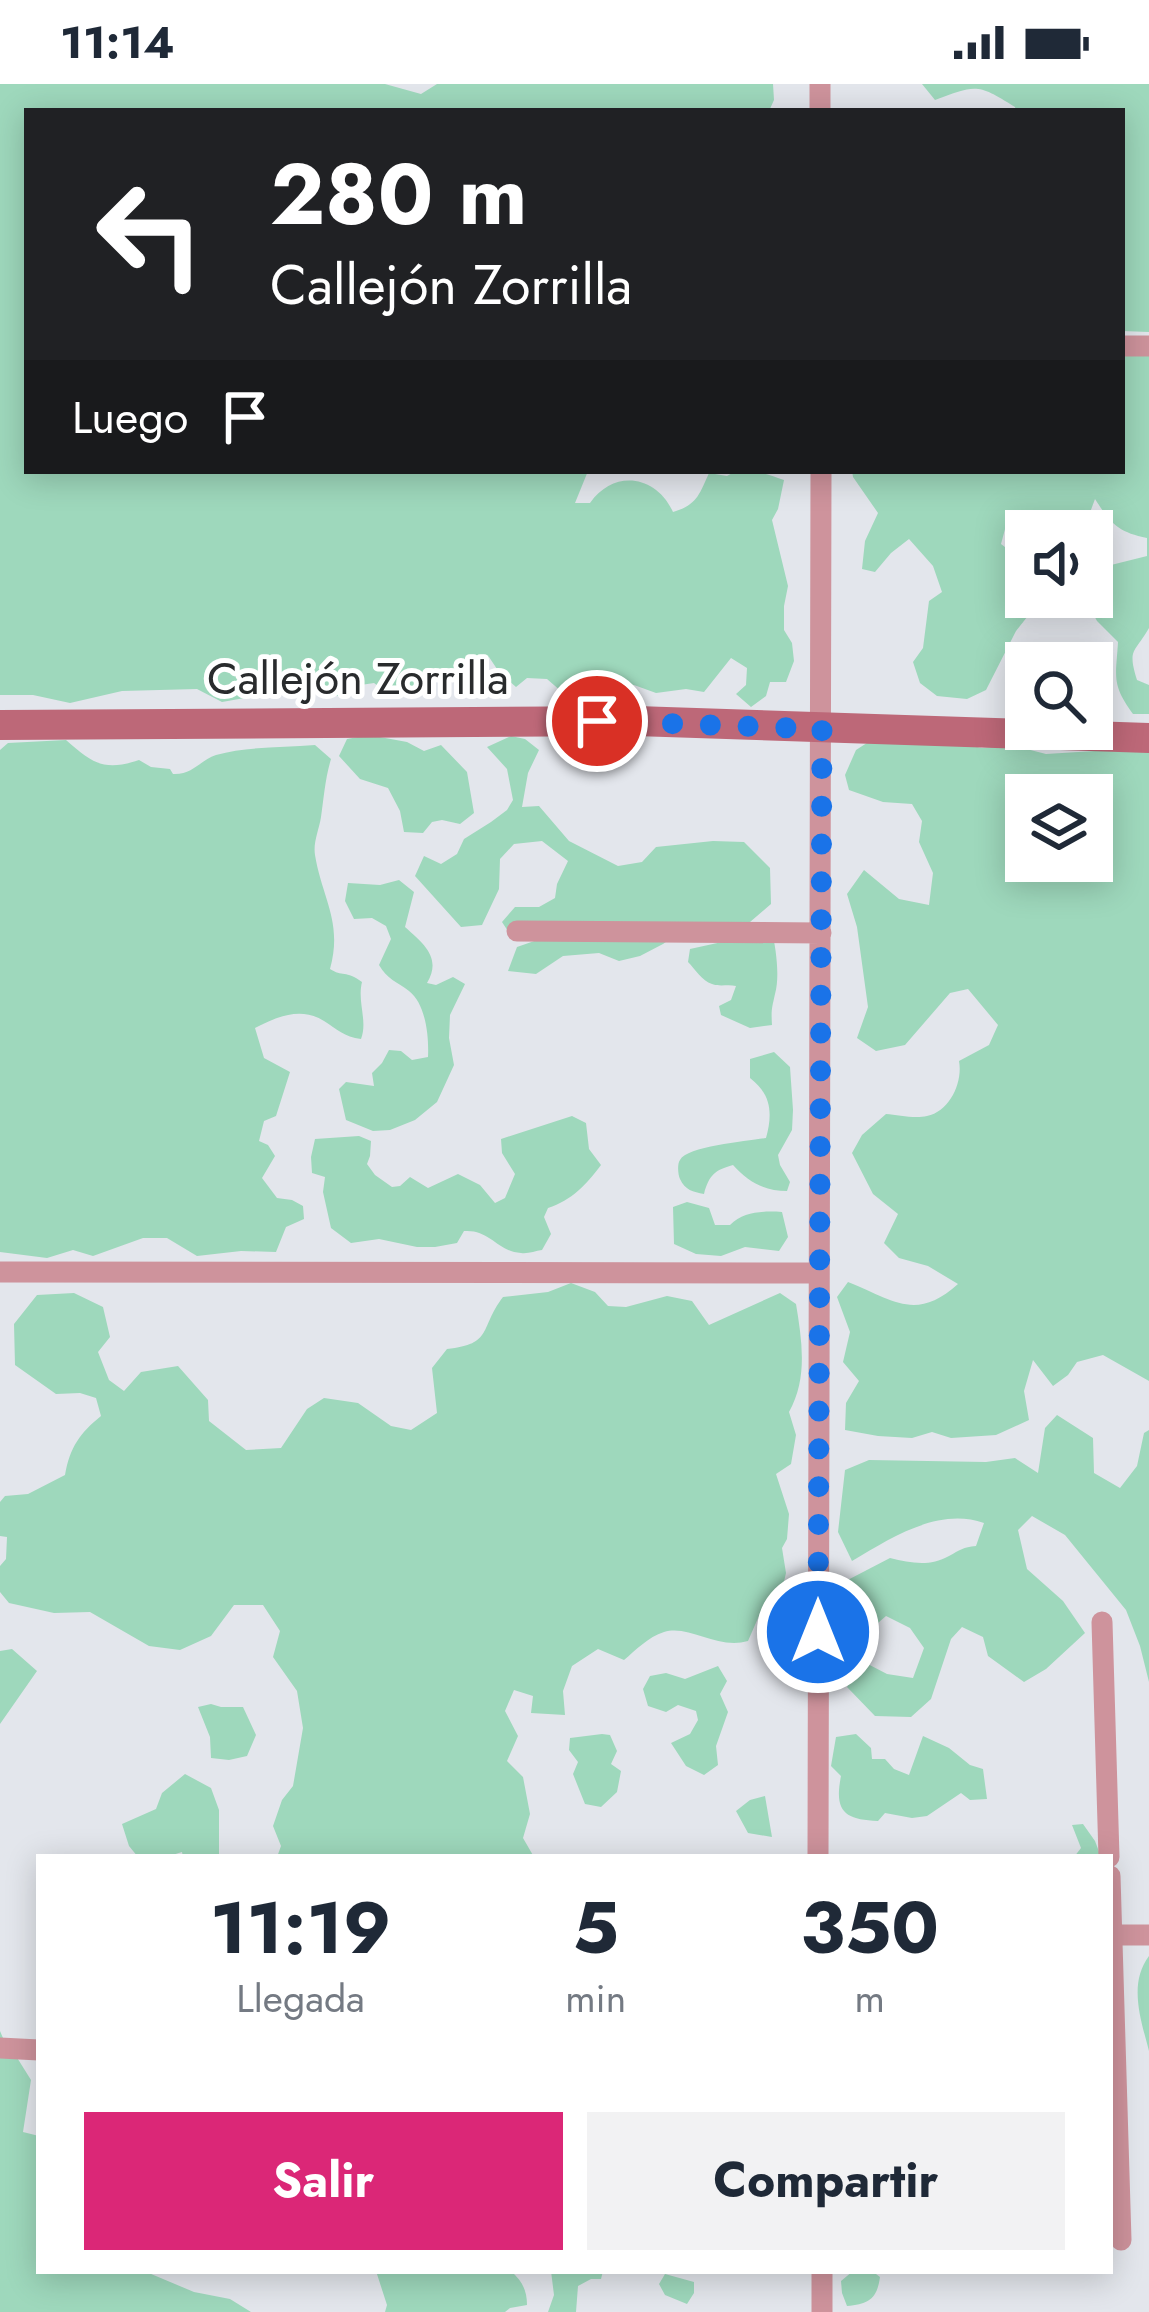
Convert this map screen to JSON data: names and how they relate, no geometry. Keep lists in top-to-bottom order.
{
  "streets": {
    "street": ["Callejón Zorrilla"]
  },
  "page": {
    "status": "11:14",
    "turn": ["280 m", "Callejón Zorrilla"],
    "then": "Luego",
    "eta": [
      "11:19",
      "Llegada",
      "5",
      "min",
      "350",
      "m"
    ],
    "buttons": ["Salir", "Compartir"]
  }
}
